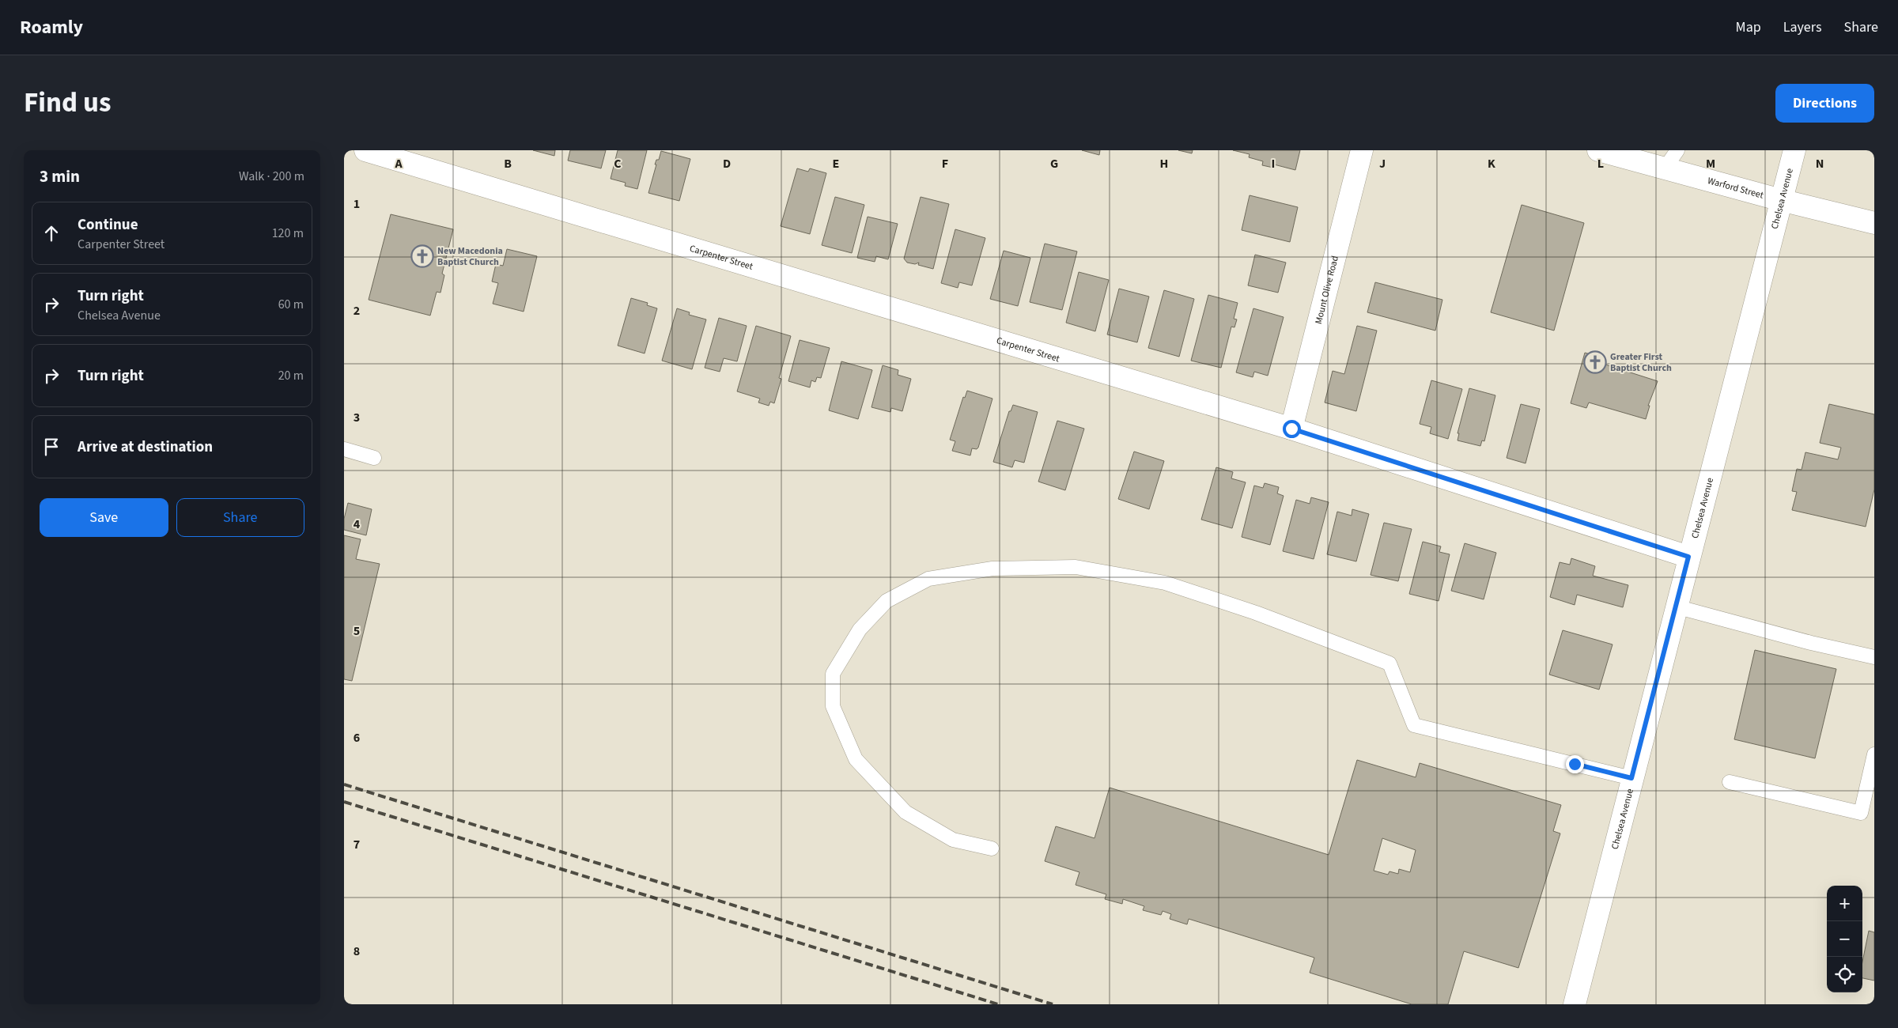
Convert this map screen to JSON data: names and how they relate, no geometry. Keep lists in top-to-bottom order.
{
  "streets": {
    "street": [
      "Warford Street",
      "Chelsea Avenue",
      "Carpenter Street",
      "Mount Olive Road"
    ]
  },
  "crossings": [
    ["Warford Street", "Chelsea Avenue"],
    ["Chelsea Avenue", "Carpenter Street"],
    ["Carpenter Street", "Mount Olive Road"]
  ],
  "places": {
    "church": ["New Macedonia Baptist Church", "Greater First Baptist Church"]
  },
  "page": {
    "header": "Roamly",
    "nav": ["Map", "Layers", "Share"],
    "title": "Find us",
    "buttons": [
      "Directions",
      ["Save", "Share"]
    ],
    "heading": ["3 min", "Walk · 200 m"],
    "list": [
      ["Continue", "Carpenter Street", "120 m"],
      ["Turn right", "Chelsea Avenue", "60 m"],
      ["Turn right", "20 m"],
      "Arrive at destination"
    ],
    "map_buttons": ["+", "−"]
  },
  "grid": {
    "columns": [
      "A",
      "B",
      "C",
      "D",
      "E",
      "F",
      "G",
      "H",
      "I",
      "J",
      "K",
      "L",
      "M",
      "N"
    ],
    "rows": [
      "1",
      "2",
      "3",
      "4",
      "5",
      "6",
      "7",
      "8"
    ]
  }
}
